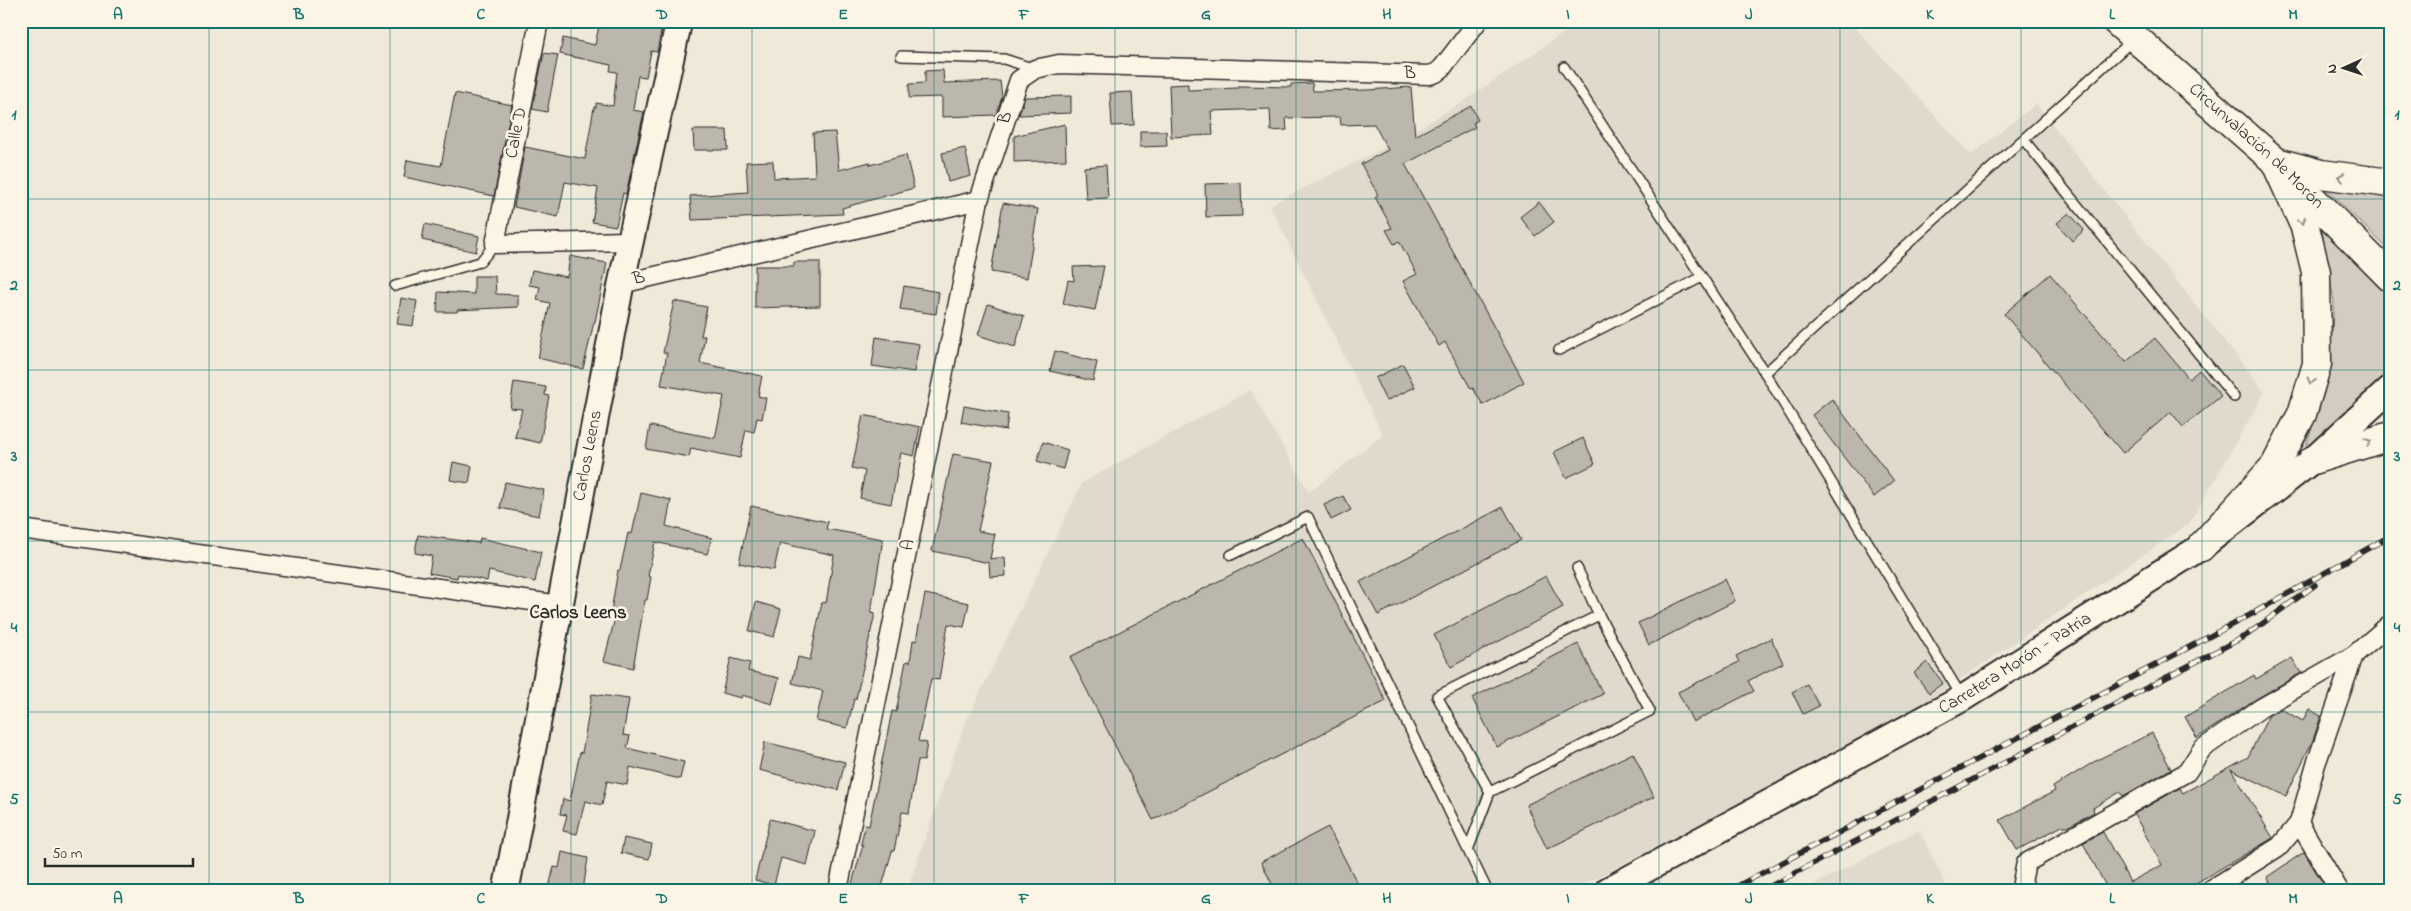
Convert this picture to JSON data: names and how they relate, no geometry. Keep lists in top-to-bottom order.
{
  "streets": {
    "main road": ["Circunvalación de Morón", "Carlos Leens", "Carretera Morón - Patria"],
    "street": ["B", "Calle D", "A"]
  },
  "crossings": [
    ["B", "Carlos Leens"],
    ["B", "A"]
  ],
  "districts": ["Carlos Leens"],
  "scale_bar": "50 m",
  "north": "left",
  "grid": {
    "columns": [
      "A",
      "B",
      "C",
      "D",
      "E",
      "F",
      "G",
      "H",
      "I",
      "J",
      "K",
      "L",
      "M"
    ],
    "rows": [
      "1",
      "2",
      "3",
      "4",
      "5"
    ]
  }
}
